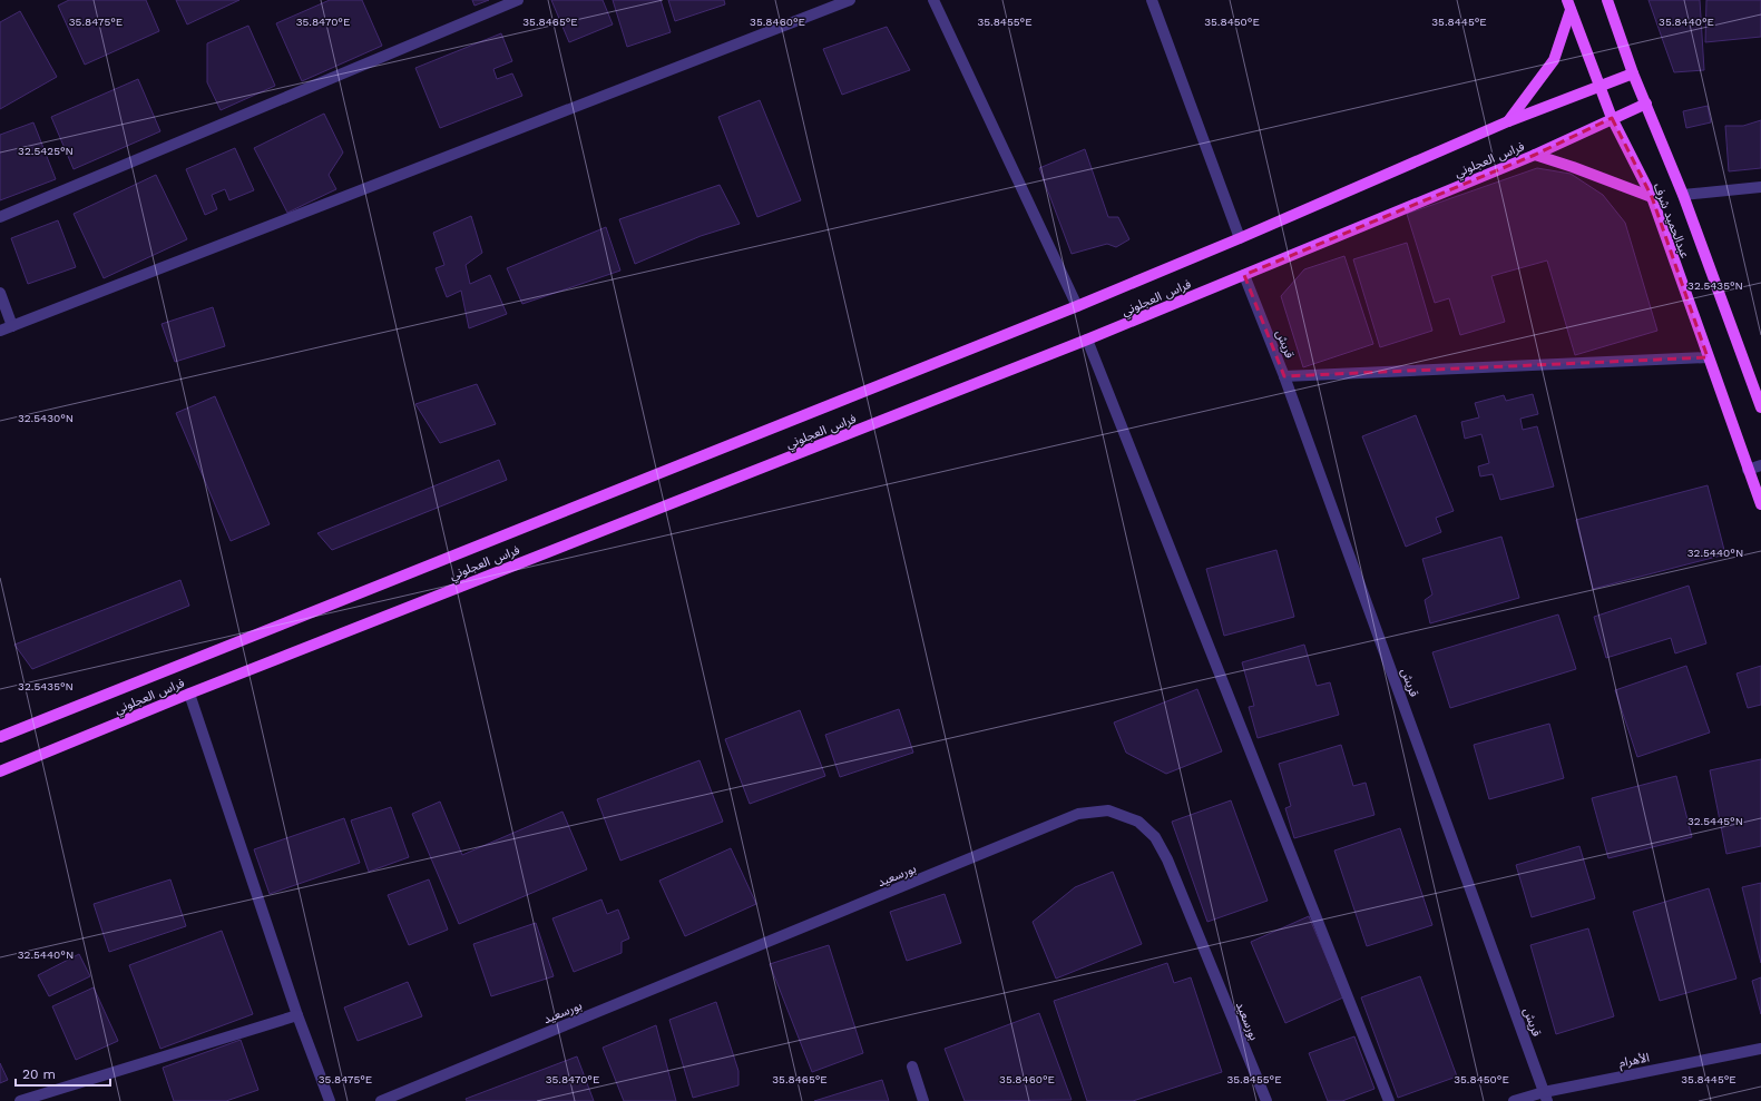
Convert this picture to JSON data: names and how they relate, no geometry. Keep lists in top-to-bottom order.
{
  "streets": {
    "main road": ["فراس العجلوني", "عبدالحميد شرف"],
    "street": ["قريش", "بورسعيد", "الأهرام"]
  },
  "crossings": [
    ["فراس العجلوني", "عبدالحميد شرف"],
    ["فراس العجلوني", "قريش"],
    ["قريش", "الأهرام"]
  ],
  "scale_bar": "20 m",
  "coordinates": [
    "35.8475°E",
    "35.8470°E",
    "35.8465°E",
    "35.8460°E",
    "35.8455°E",
    "35.8450°E",
    "35.8445°E",
    "35.8440°E",
    "32.5425°N",
    "32.5435°N",
    "32.5430°N",
    "32.5440°N",
    "32.5445°N"
  ]
}
